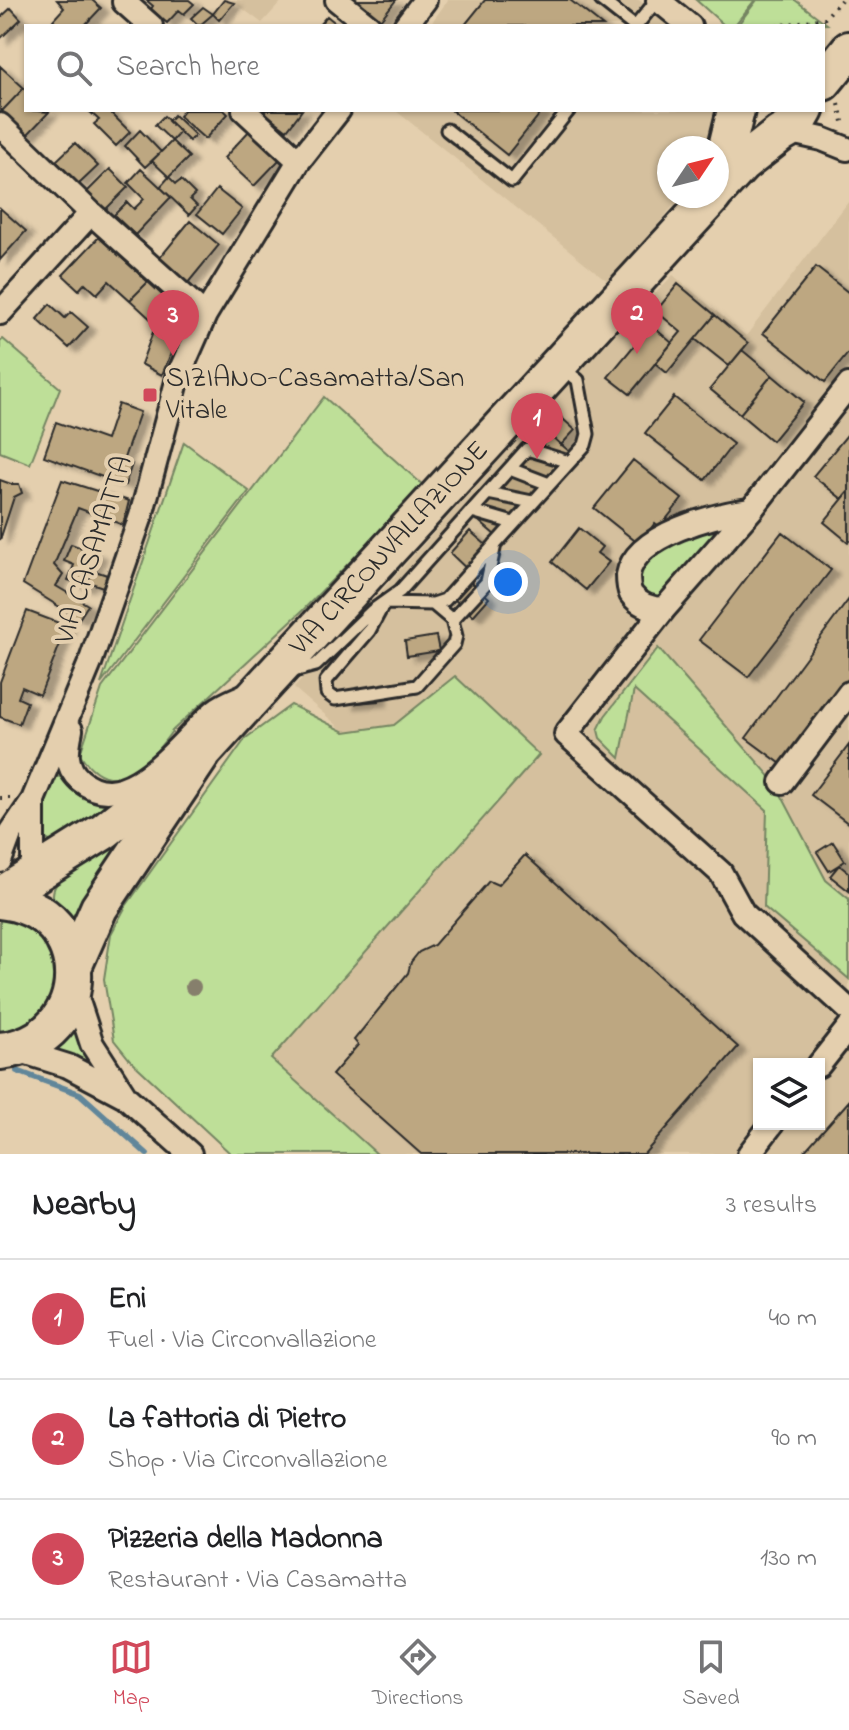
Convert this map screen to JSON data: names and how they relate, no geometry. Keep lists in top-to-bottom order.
{
  "streets": {
    "main road": ["VIA CIRCONVALLAZIONE"],
    "street": ["VIA CASAMATTA"]
  },
  "places": {
    "transit": ["SIZIANO-Casamatta/San Vitale"]
  },
  "north": "top right",
  "page": {
    "search": "Search here",
    "pins": ["2", "3", "1"],
    "heading": ["Nearby", "3 results"],
    "list": [
      {
        "mark": "1",
        "name": "Eni",
        "note": "Fuel · Via Circonvallazione",
        "value": "40 m"
      },
      {
        "mark": "2",
        "name": "La fattoria di Pietro",
        "note": "Shop · Via Circonvallazione",
        "value": "90 m"
      },
      {
        "mark": "3",
        "name": "Pizzeria della Madonna",
        "note": "Restaurant · Via Casamatta",
        "value": "130 m"
      }
    ],
    "nav": ["Map", "Directions", "Saved"]
  }
}
